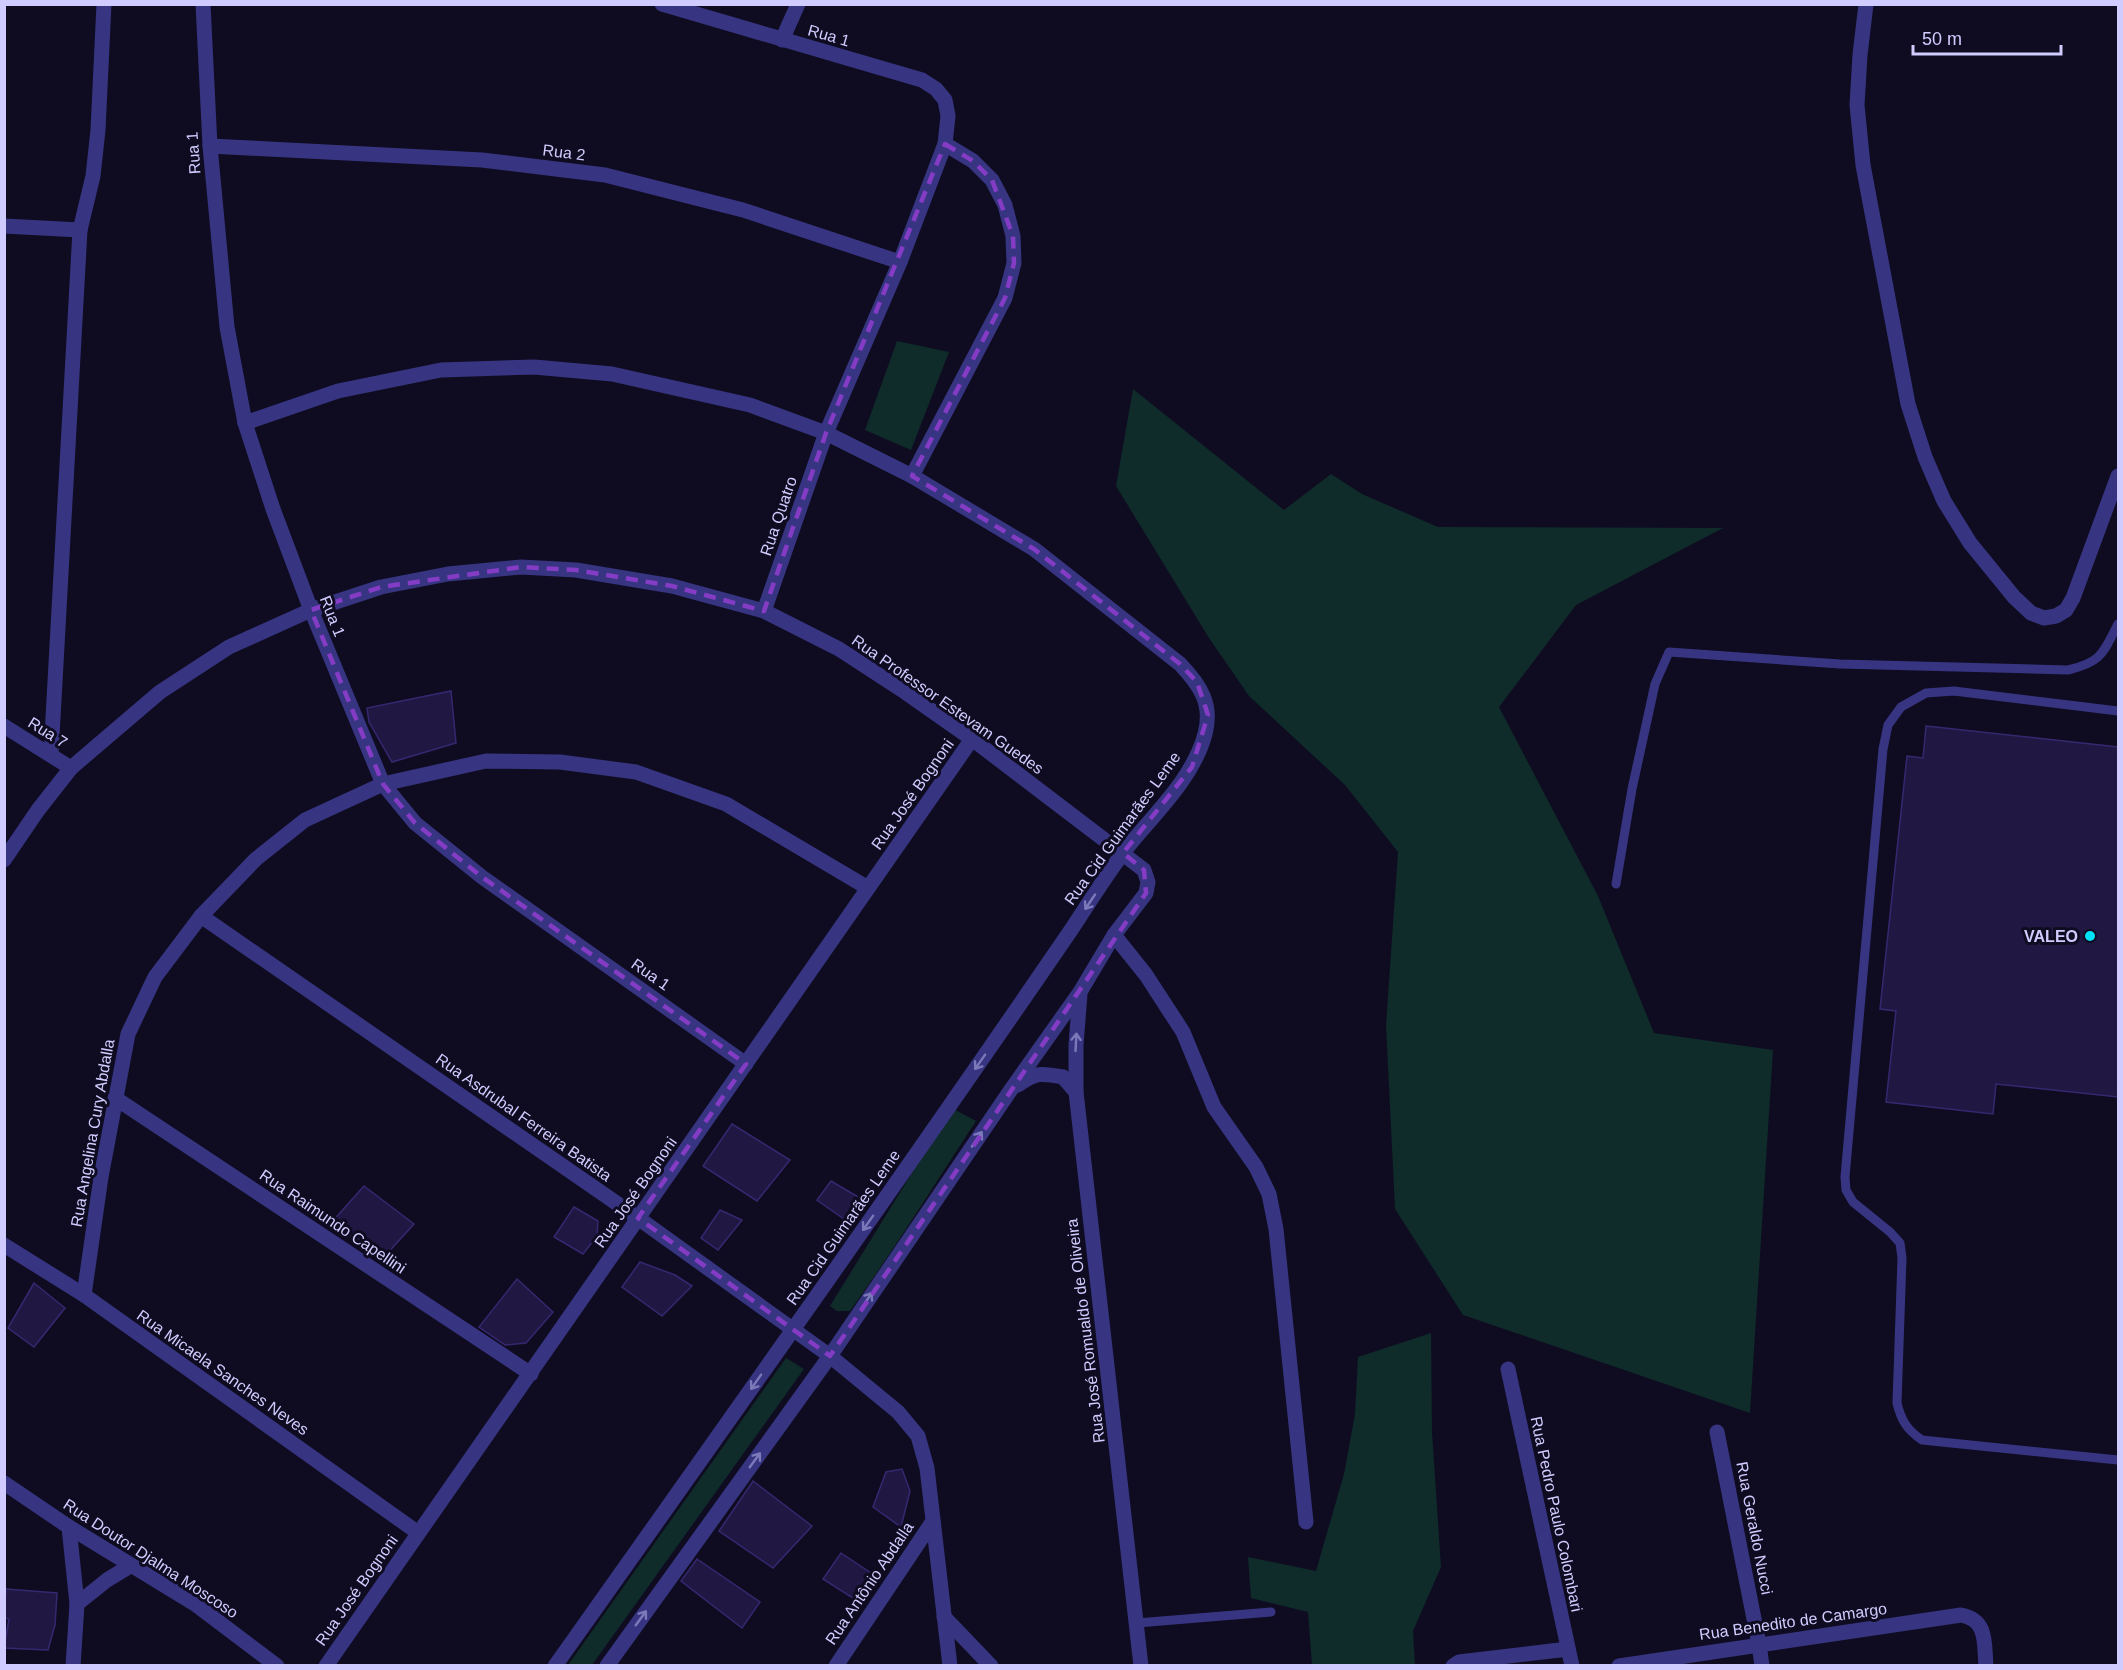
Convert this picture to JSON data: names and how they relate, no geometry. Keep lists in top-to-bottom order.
{
  "streets": {
    "street": [
      "Rua 1",
      "Rua 2",
      "Rua Quatro",
      "Rua Professor Estevam Guedes",
      "Rua 7",
      "Rua José Bognoni",
      "Rua Cid Guimarães Leme",
      "Rua Asdrubal Ferreira Batista",
      "Rua Angelina Cury Abdalla",
      "Rua Raimundo Capellini",
      "Rua José Romualdo de Oliveira",
      "Rua Micaela Sanches Neves",
      "Rua Pedro Paulo Colombari",
      "Rua Geraldo Nucci",
      "Rua Doutor Djalma Moscoso",
      "Rua Antônio Abdalla",
      "Rua Benedito de Camargo"
    ]
  },
  "crossings": [
    ["Rua 1", "Rua 2"],
    ["Rua 1", "Rua Quatro"],
    ["Rua 1", "Rua Professor Estevam Guedes"],
    ["Rua 1", "Rua José Bognoni"],
    ["Rua 1", "Rua Cid Guimarães Leme"],
    ["Rua 1", "Rua Angelina Cury Abdalla"],
    ["Rua 2", "Rua Quatro"],
    ["Rua Quatro", "Rua Professor Estevam Guedes"],
    ["Rua Quatro", "Rua Cid Guimarães Leme"],
    ["Rua Professor Estevam Guedes", "Rua 7"],
    ["Rua Professor Estevam Guedes", "Rua José Bognoni"],
    ["Rua Professor Estevam Guedes", "Rua Cid Guimarães Leme"],
    ["Rua José Bognoni", "Rua Asdrubal Ferreira Batista"],
    ["Rua José Bognoni", "Rua Angelina Cury Abdalla"],
    ["Rua José Bognoni", "Rua Raimundo Capellini"],
    ["Rua José Bognoni", "Rua Micaela Sanches Neves"],
    ["Rua Cid Guimarães Leme", "Rua Asdrubal Ferreira Batista"],
    ["Rua Asdrubal Ferreira Batista", "Rua Angelina Cury Abdalla"],
    ["Rua Asdrubal Ferreira Batista", "Rua Antônio Abdalla"],
    ["Rua Angelina Cury Abdalla", "Rua Raimundo Capellini"],
    ["Rua Angelina Cury Abdalla", "Rua Micaela Sanches Neves"],
    ["Rua Geraldo Nucci", "Rua Benedito de Camargo"]
  ],
  "places": ["VALEO"],
  "scale_bar": "50 m"
}
